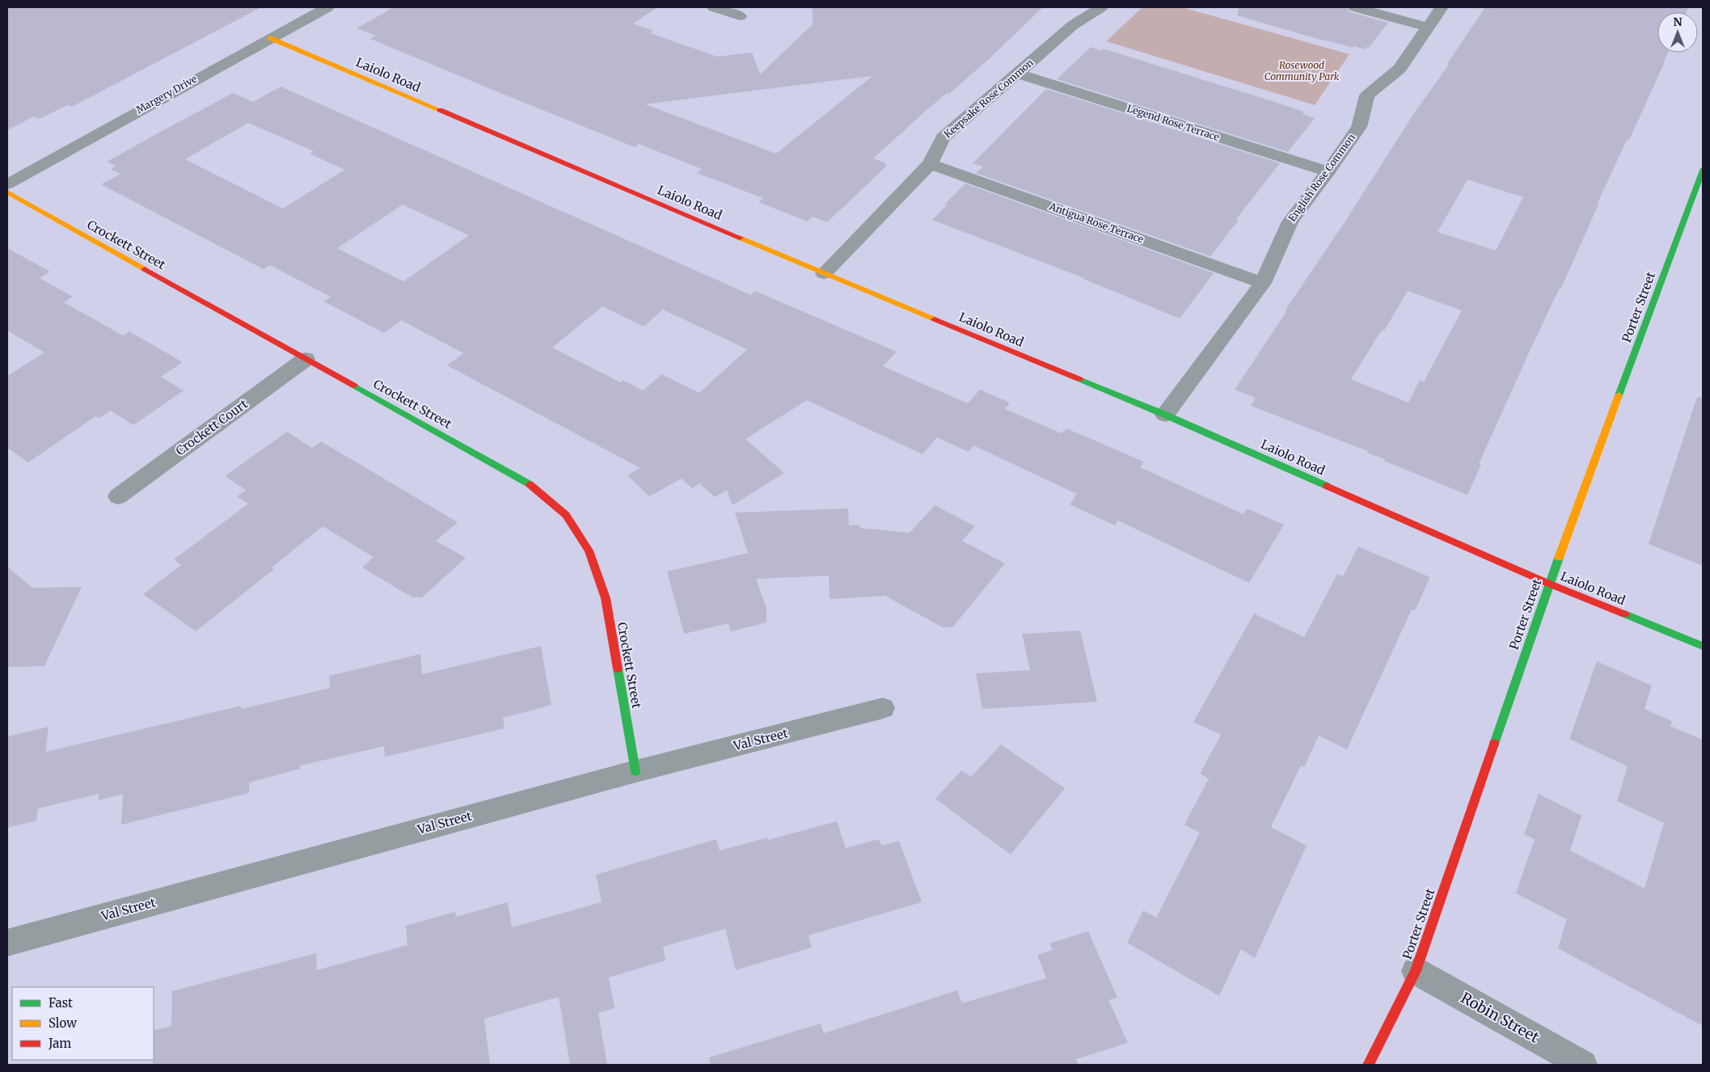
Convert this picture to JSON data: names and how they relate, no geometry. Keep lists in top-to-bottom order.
{
  "streets": {
    "street": [
      "Laiolo Road",
      "Margery Drive",
      "Keepsake Rose Common",
      "Legend Rose Terrace",
      "English Rose Common",
      "Antigua Rose Terrace",
      "Crockett Street",
      "Porter Street",
      "Crockett Court",
      "Val Street",
      "Robin Street"
    ]
  },
  "crossings": [
    ["Laiolo Road", "Margery Drive"],
    ["Laiolo Road", "Keepsake Rose Common"],
    ["Laiolo Road", "English Rose Common"],
    ["Laiolo Road", "Porter Street"],
    ["Keepsake Rose Common", "Legend Rose Terrace"],
    ["Keepsake Rose Common", "Antigua Rose Terrace"],
    ["Legend Rose Terrace", "English Rose Common"],
    ["English Rose Common", "Antigua Rose Terrace"],
    ["Crockett Street", "Crockett Court"],
    ["Crockett Street", "Val Street"],
    ["Porter Street", "Robin Street"]
  ],
  "parks": ["Rosewood Community Park"],
  "legend": ["Fast", "Slow", "Jam"],
  "north": "top"
}
